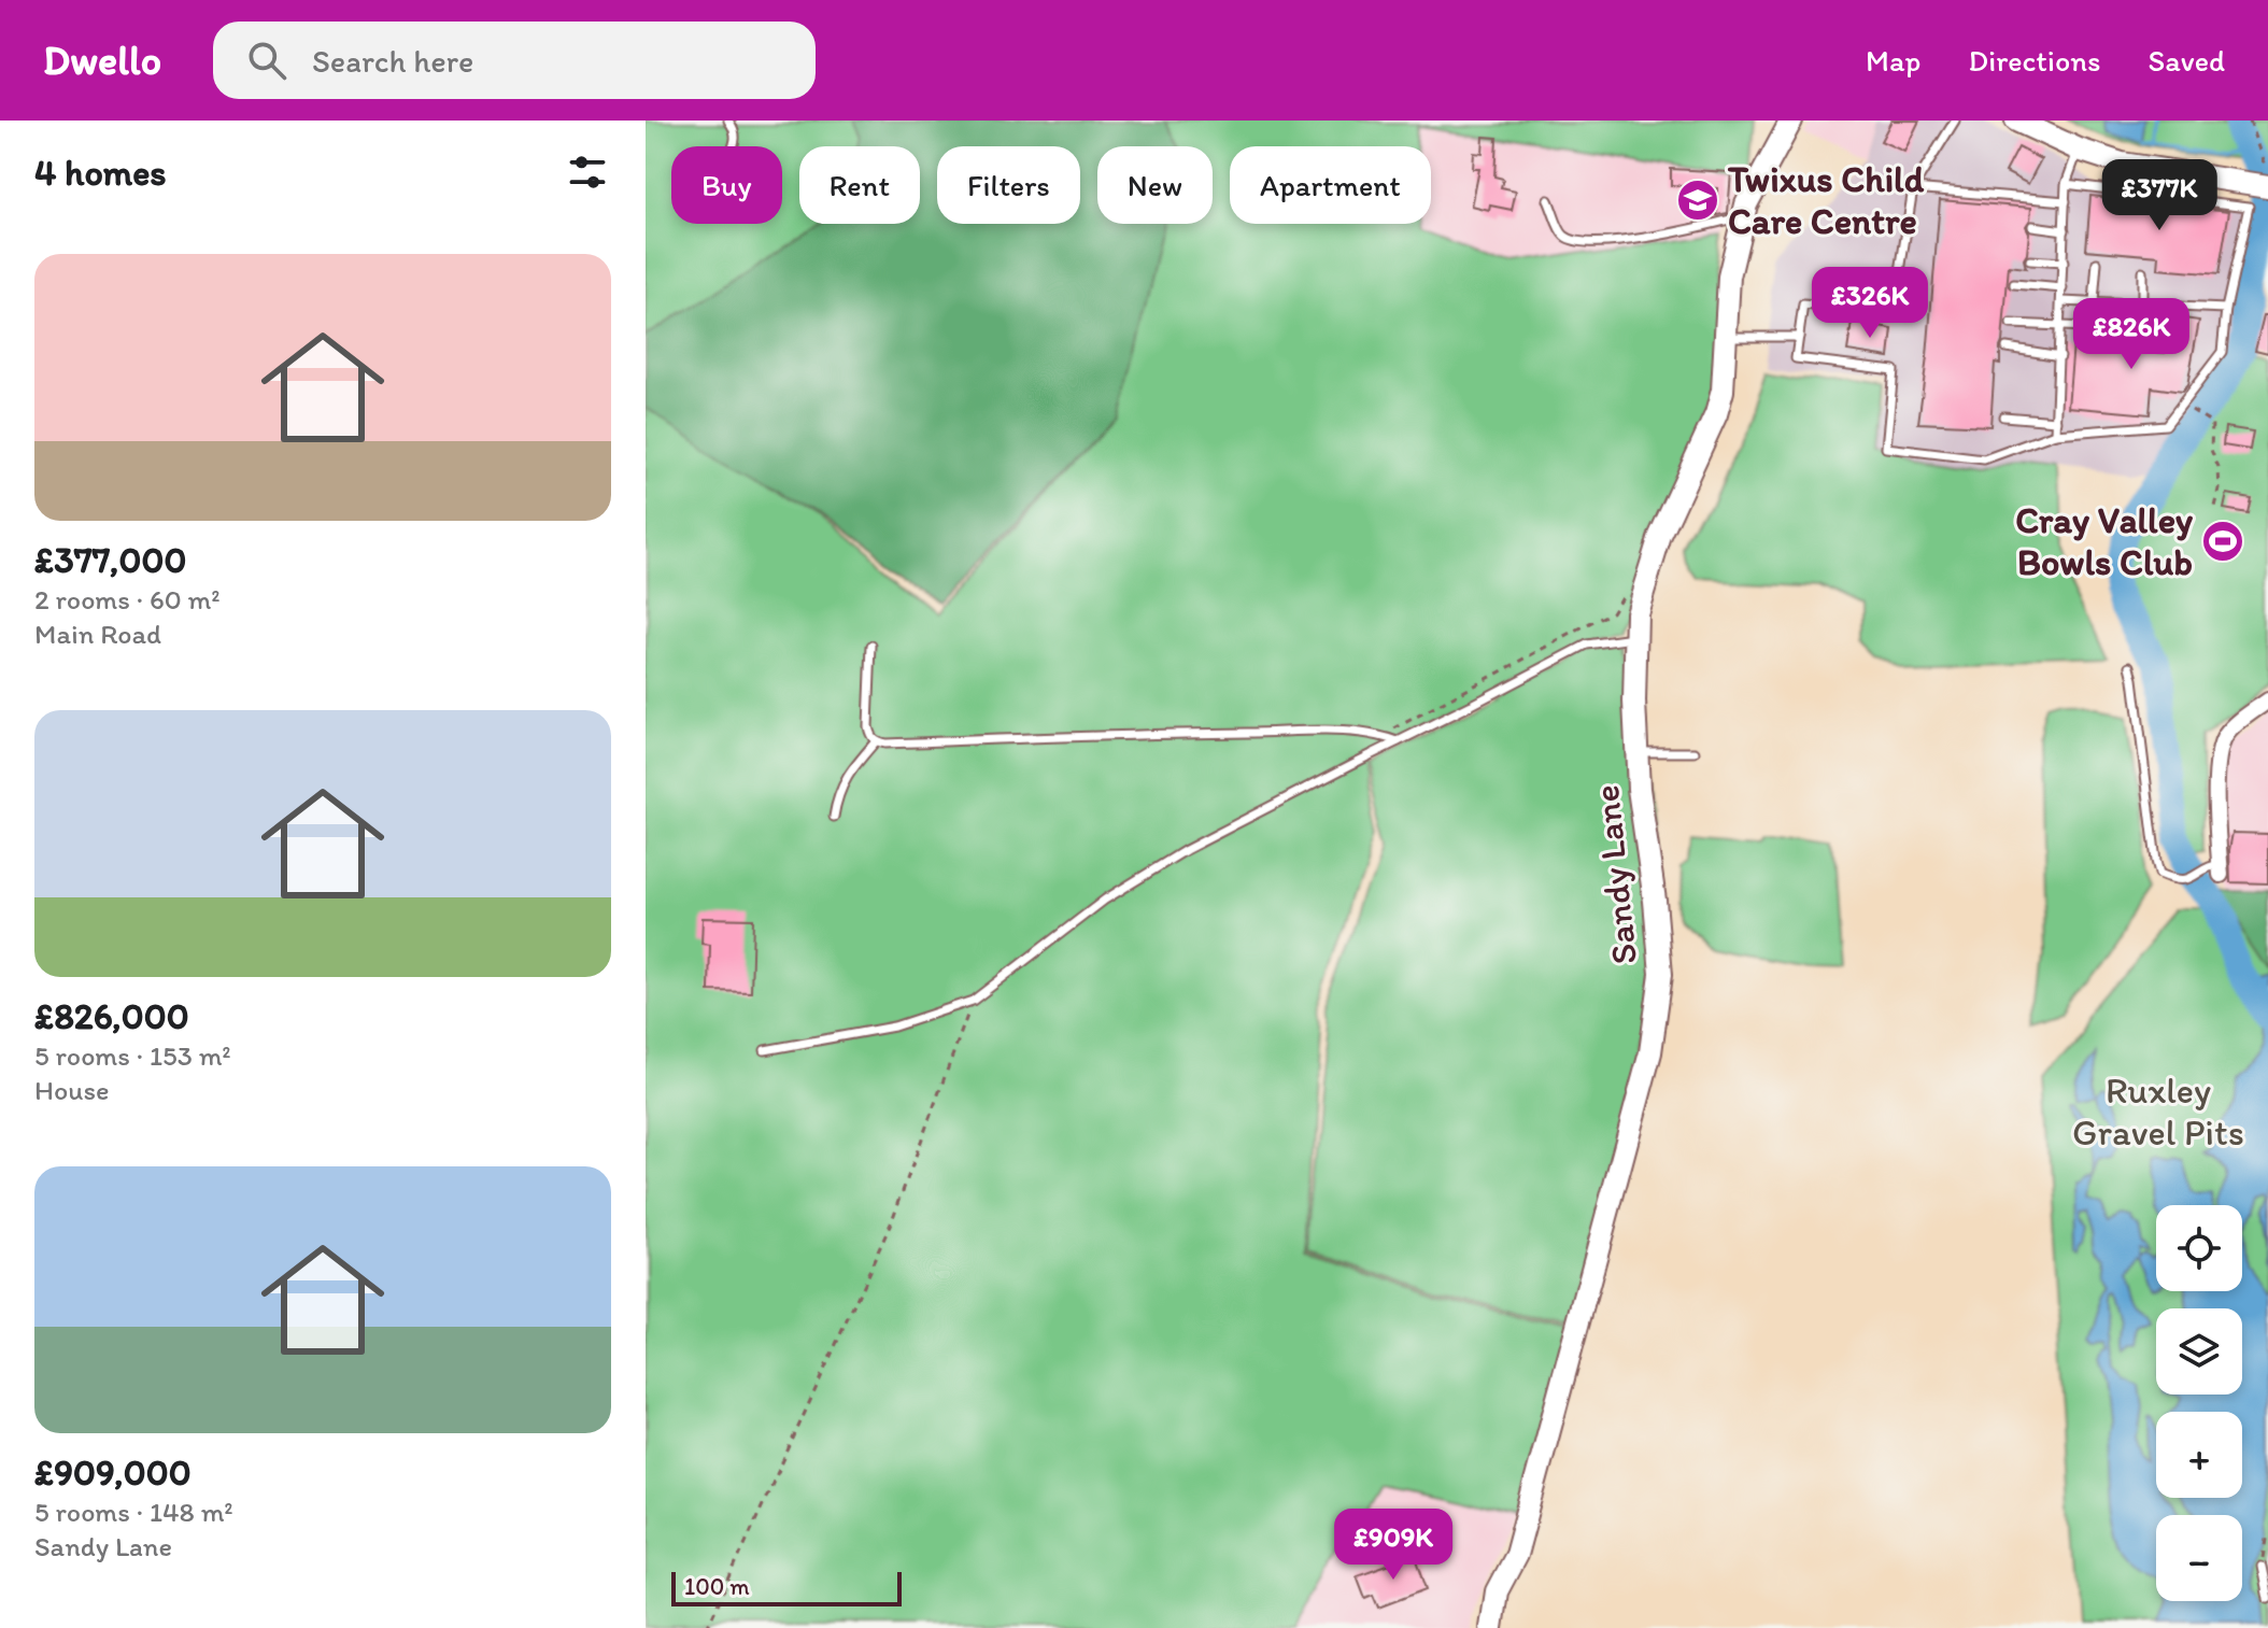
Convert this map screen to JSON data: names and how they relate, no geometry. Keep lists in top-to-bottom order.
{
  "streets": {
    "street": ["Sandy Lane"]
  },
  "parks": ["Ruxley Gravel Pits"],
  "places": {
    "school or university": ["Twixus Child Care Centre"],
    "sports": ["Cray Valley Bowls Club"]
  },
  "scale_bar": "100 m",
  "page": {
    "header": "Dwello",
    "search": "Search here",
    "nav": ["Map", "Directions", "Saved"],
    "heading": "4 homes",
    "chip": [
      "Buy",
      "Rent",
      "Filters",
      "New",
      "Apartment"
    ],
    "price": [
      "£377K",
      "£326K",
      "£826K",
      "£909K"
    ],
    "list": [
      {
        "name": "£377,000",
        "note": "2 rooms · 60 m² · Main Road"
      },
      {
        "name": "£826,000",
        "note": "5 rooms · 153 m² · House"
      },
      {
        "name": "£909,000",
        "note": "5 rooms · 148 m² · Sandy Lane"
      }
    ],
    "map_buttons": ["+", "−"],
    "scale": "100 m"
  }
}
